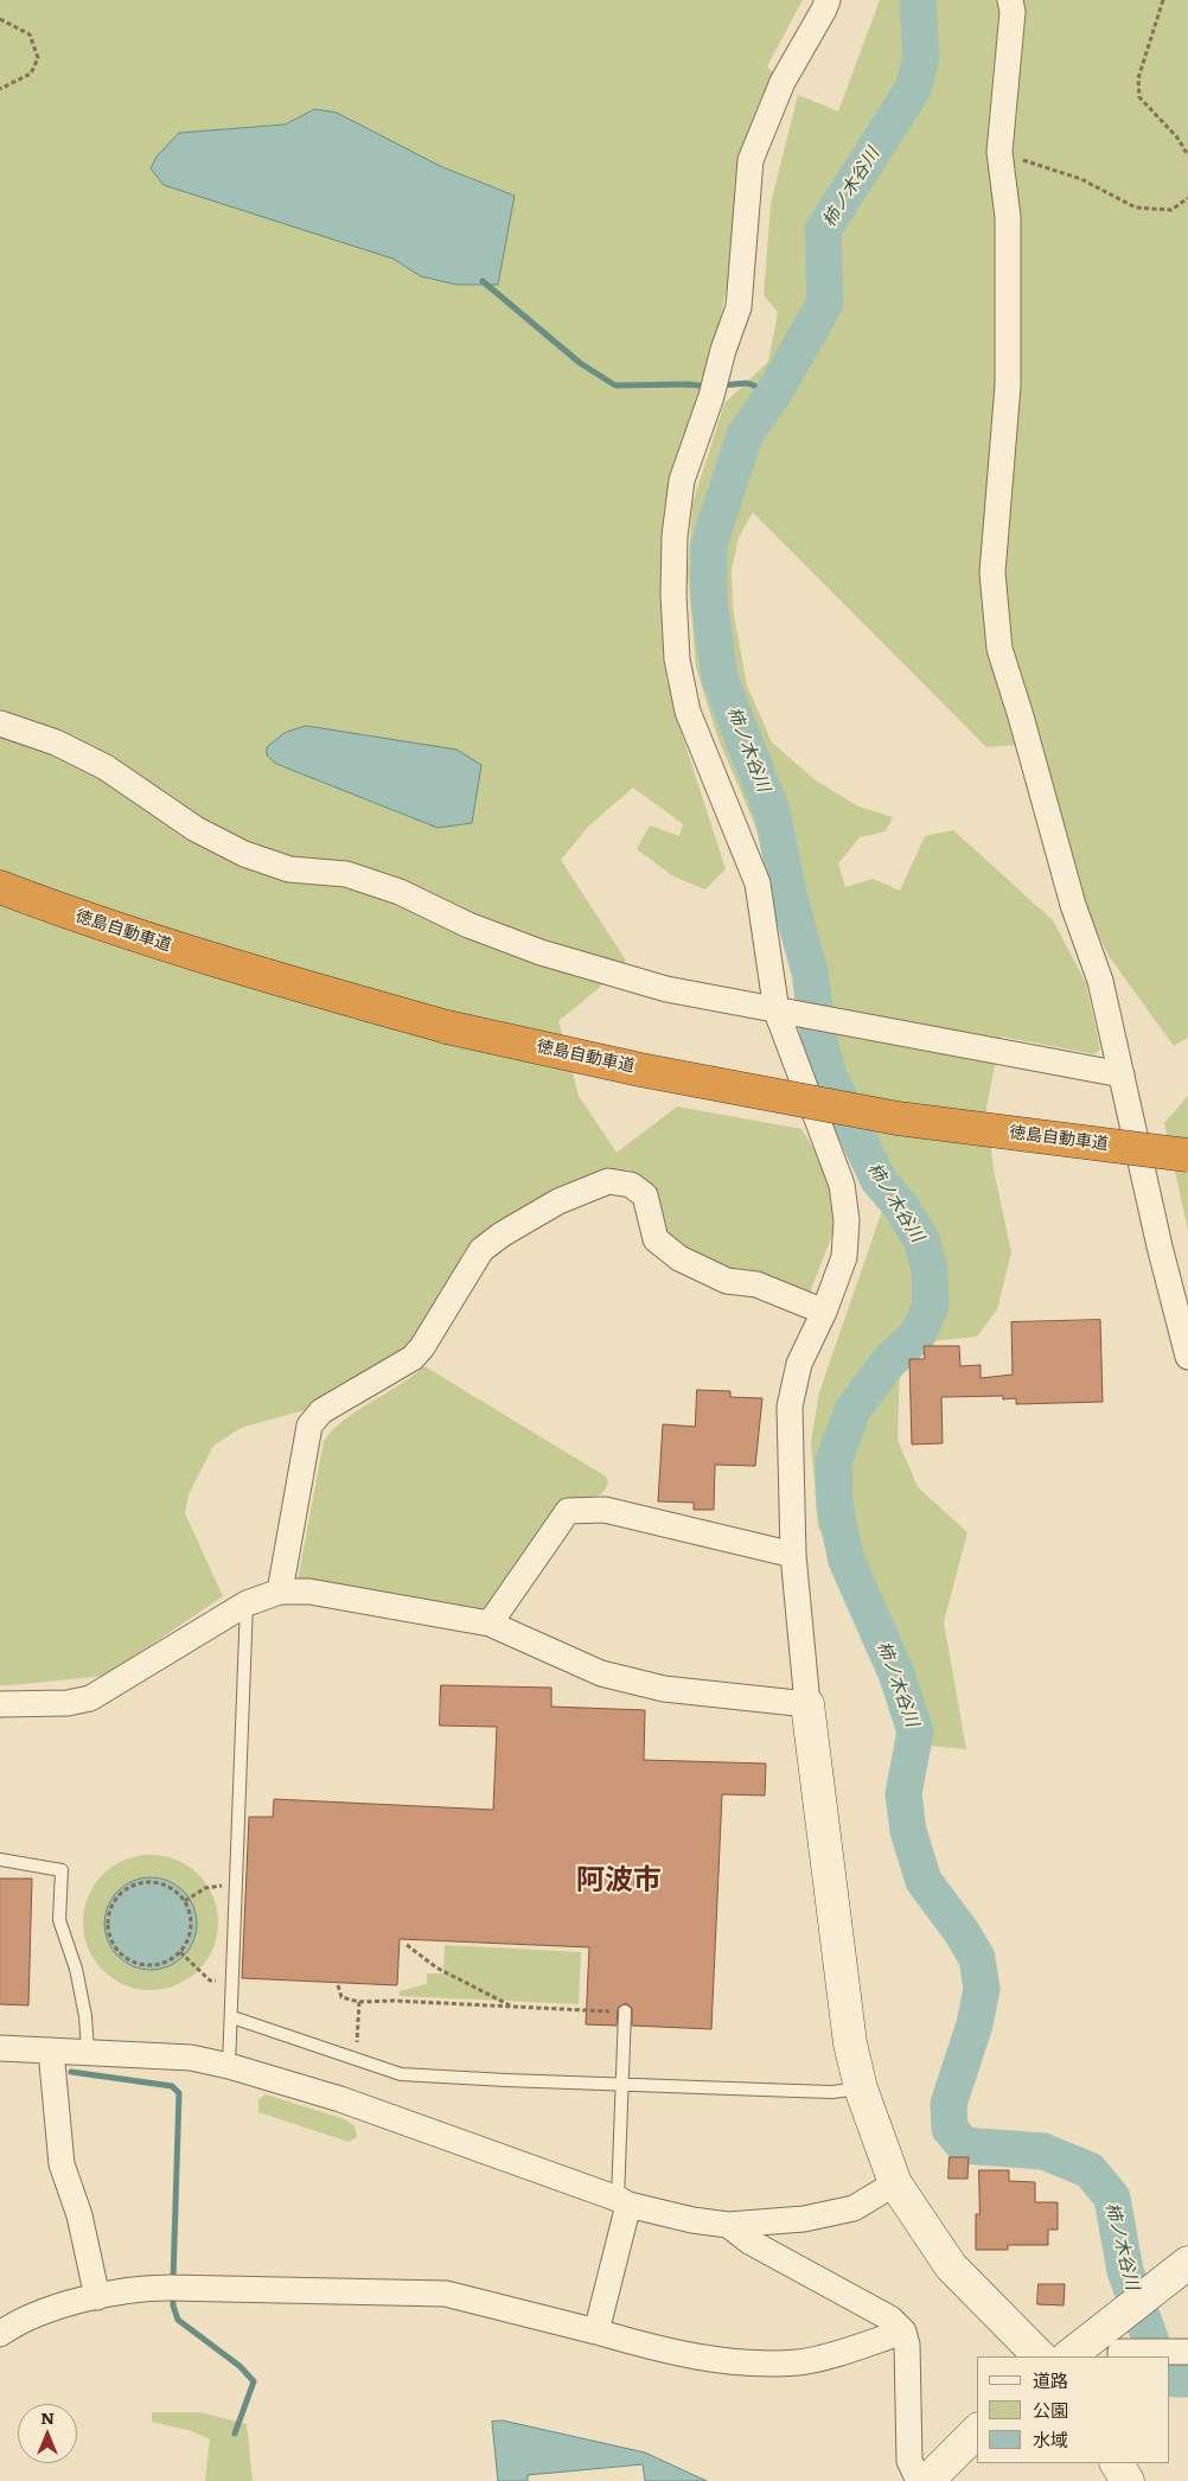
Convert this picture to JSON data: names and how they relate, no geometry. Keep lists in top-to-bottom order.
{
  "streets": {
    "highway": ["徳島自動車道"]
  },
  "districts": ["阿波市"],
  "water": ["柿ノ木谷川"],
  "legend": ["道路", "公園", "水域"],
  "north": "top"
}
